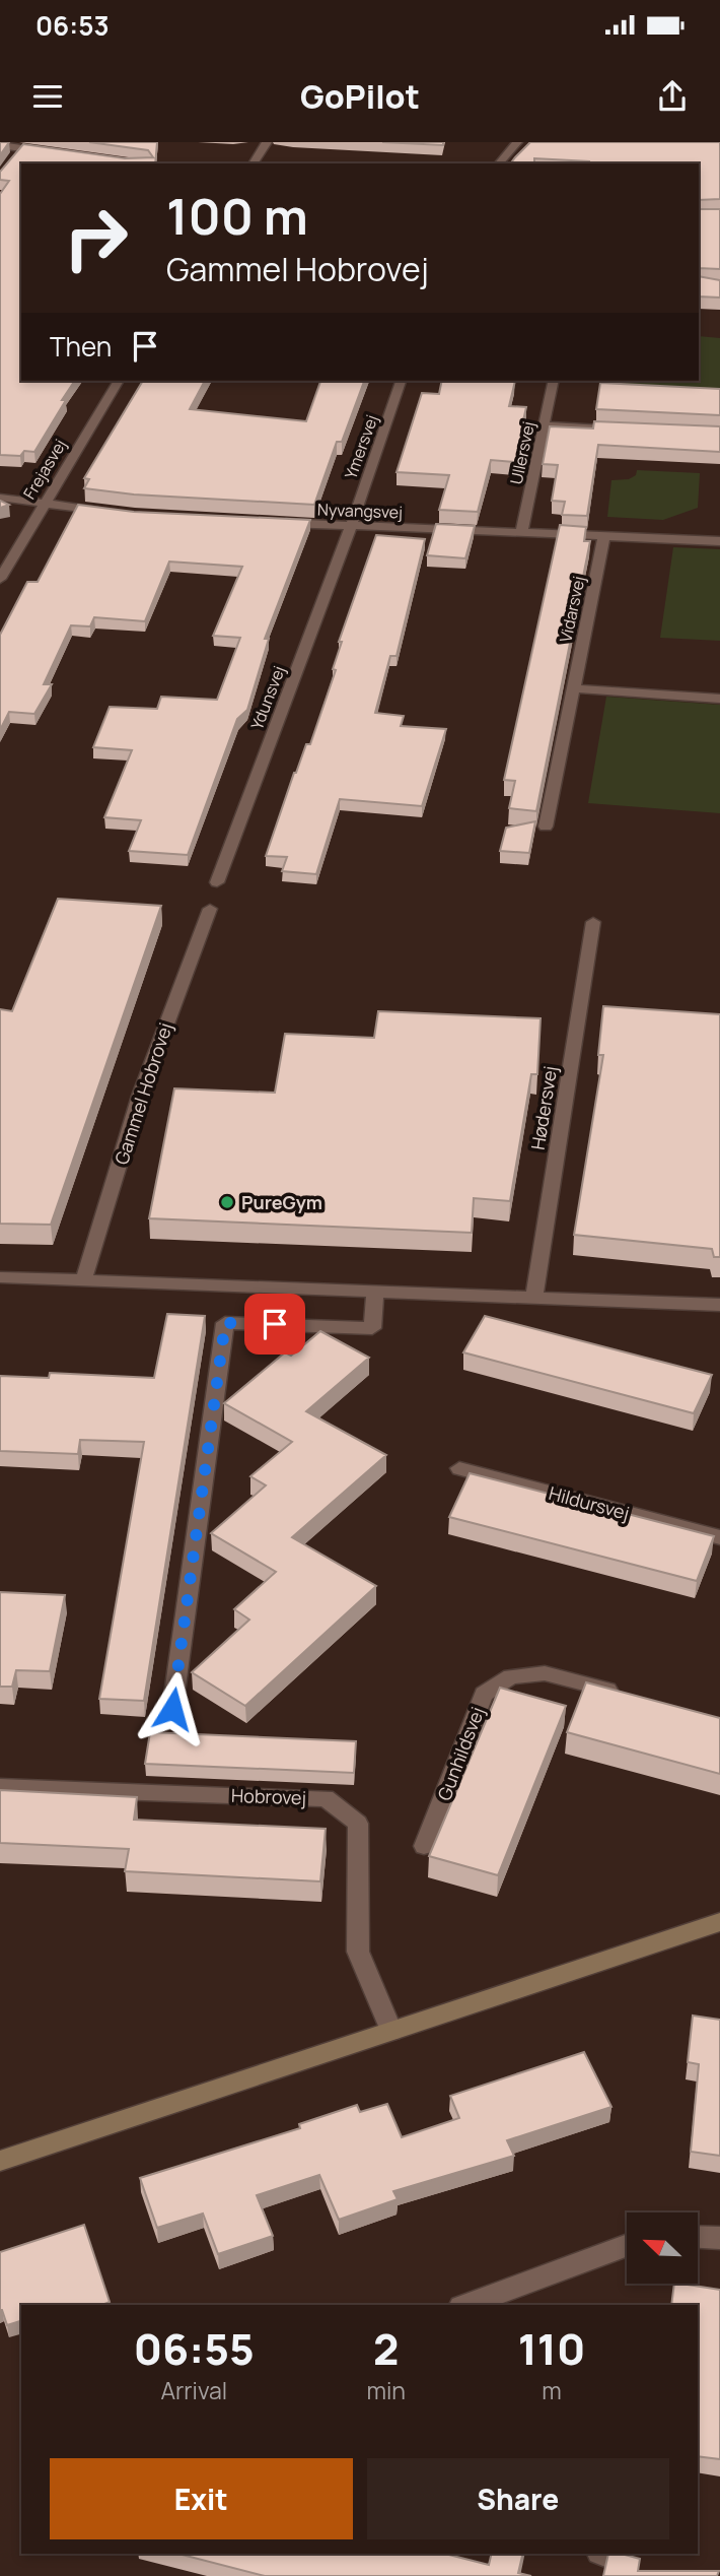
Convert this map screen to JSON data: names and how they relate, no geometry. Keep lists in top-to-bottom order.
{
  "streets": {
    "street": [
      "Ymersvej",
      "Ullersvej",
      "Frejasvej",
      "Nyvangsvej",
      "Vidarsvej",
      "Ydunsvej",
      "Gammel Hobrovej",
      "Hødersvej",
      "Hildursvej",
      "Gunhildsvej",
      "Hobrovej"
    ]
  },
  "crossings": [
    ["Ymersvej", "Nyvangsvej"],
    ["Ymersvej", "Ydunsvej"],
    ["Ullersvej", "Nyvangsvej"],
    ["Nyvangsvej", "Vidarsvej"],
    ["Nyvangsvej", "Ydunsvej"]
  ],
  "places": ["PureGym"],
  "north": "top left",
  "page": {
    "status": "06:53",
    "header": "GoPilot",
    "turn": ["100 m", "Gammel Hobrovej"],
    "then": "Then",
    "eta": [
      "06:55",
      "Arrival",
      "2",
      "min",
      "110",
      "m"
    ],
    "buttons": ["Exit", "Share"]
  }
}
